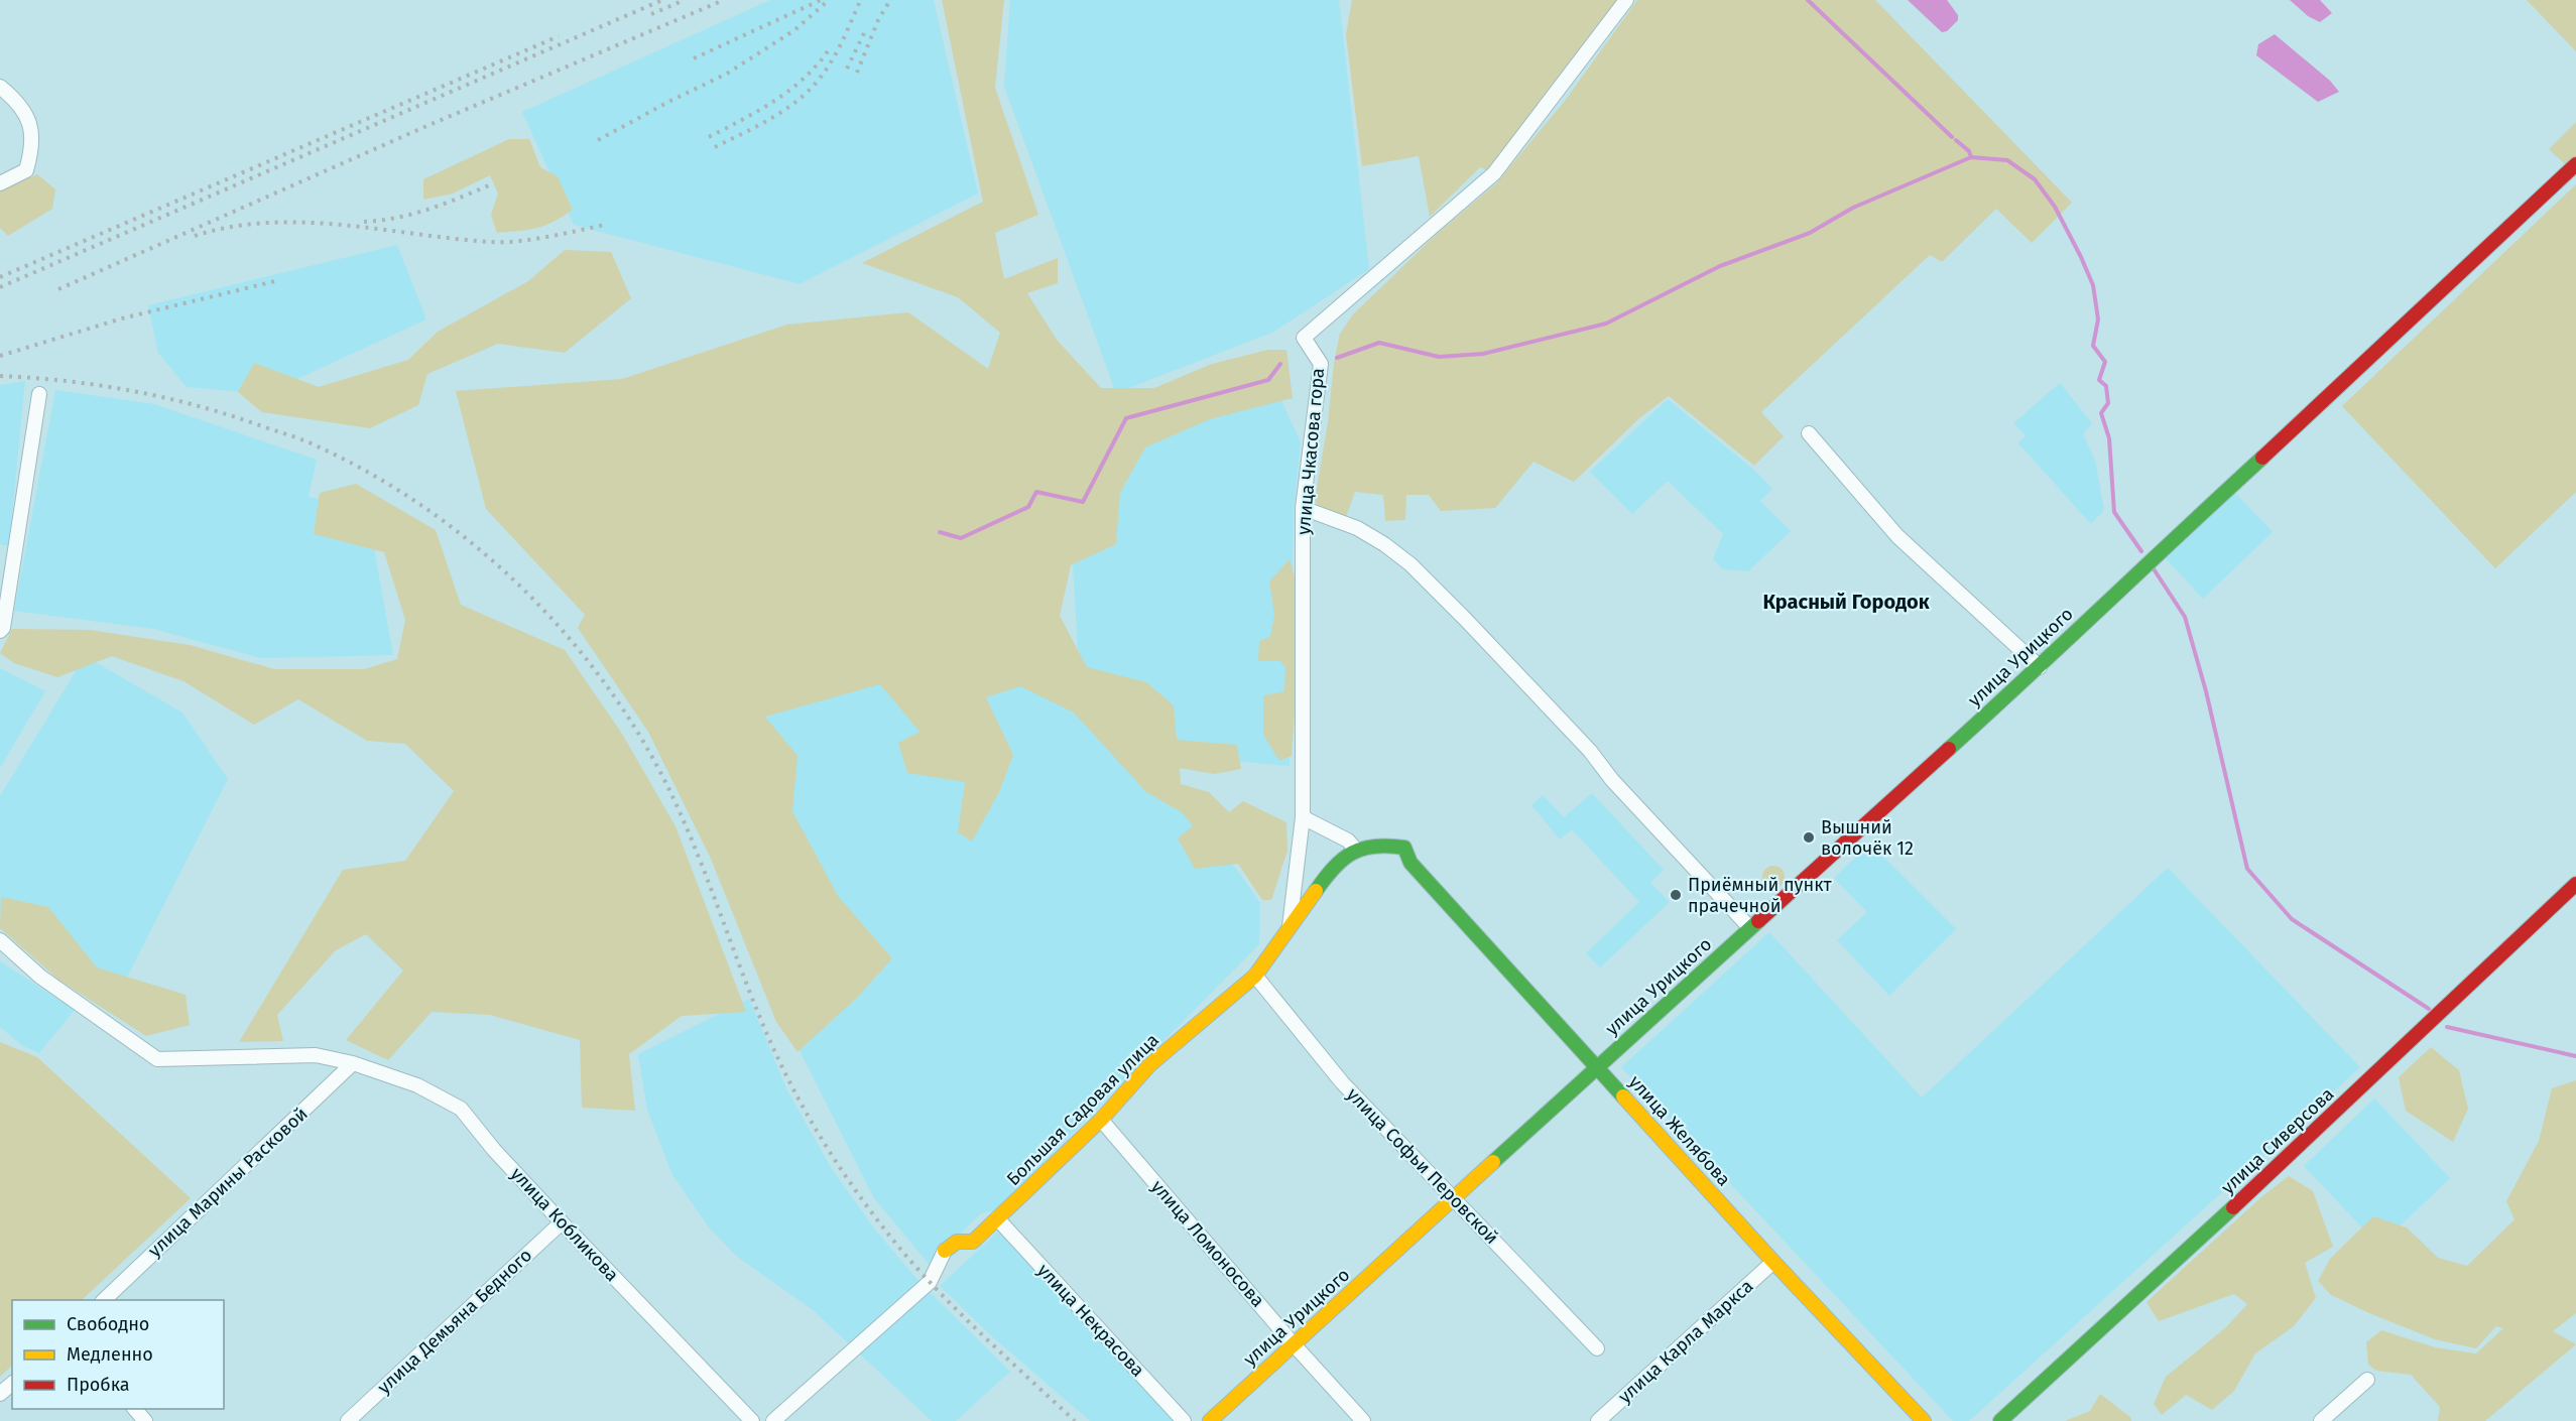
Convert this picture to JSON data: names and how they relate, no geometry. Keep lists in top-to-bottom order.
{
  "streets": {
    "street": [
      "улица Чкасова гора",
      "улица Урицкого",
      "Большая Садовая улица",
      "улица Желябова",
      "улица Сиверсова",
      "улица Софьи Перовской",
      "улица Марины Расковой",
      "улица Кобликова",
      "улица Ломоносова",
      "улица Некрасова",
      "улица Демьяна Бедного",
      "улица Карла Маркса"
    ]
  },
  "crossings": [
    ["улица Чкасова гора", "Большая Садовая улица"],
    ["улица Урицкого", "улица Желябова"],
    ["улица Урицкого", "улица Софьи Перовской"],
    ["улица Урицкого", "улица Ломоносова"],
    ["Большая Садовая улица", "улица Желябова"],
    ["Большая Садовая улица", "улица Софьи Перовской"],
    ["Большая Садовая улица", "улица Ломоносова"],
    ["Большая Садовая улица", "улица Некрасова"],
    ["улица Желябова", "улица Карла Маркса"],
    ["улица Марины Расковой", "улица Кобликова"],
    ["улица Кобликова", "улица Демьяна Бедного"]
  ],
  "districts": ["Красный Городок"],
  "places": ["Вышний волочёк 12", "Приёмный пункт прачечной"],
  "legend": ["Свободно", "Медленно", "Пробка"]
}
